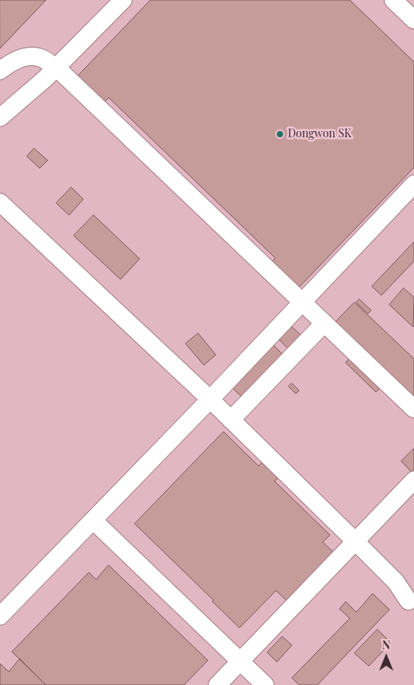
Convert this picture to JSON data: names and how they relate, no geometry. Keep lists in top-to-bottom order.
{
  "places": ["Dongwon SK"],
  "north": "top"
}
